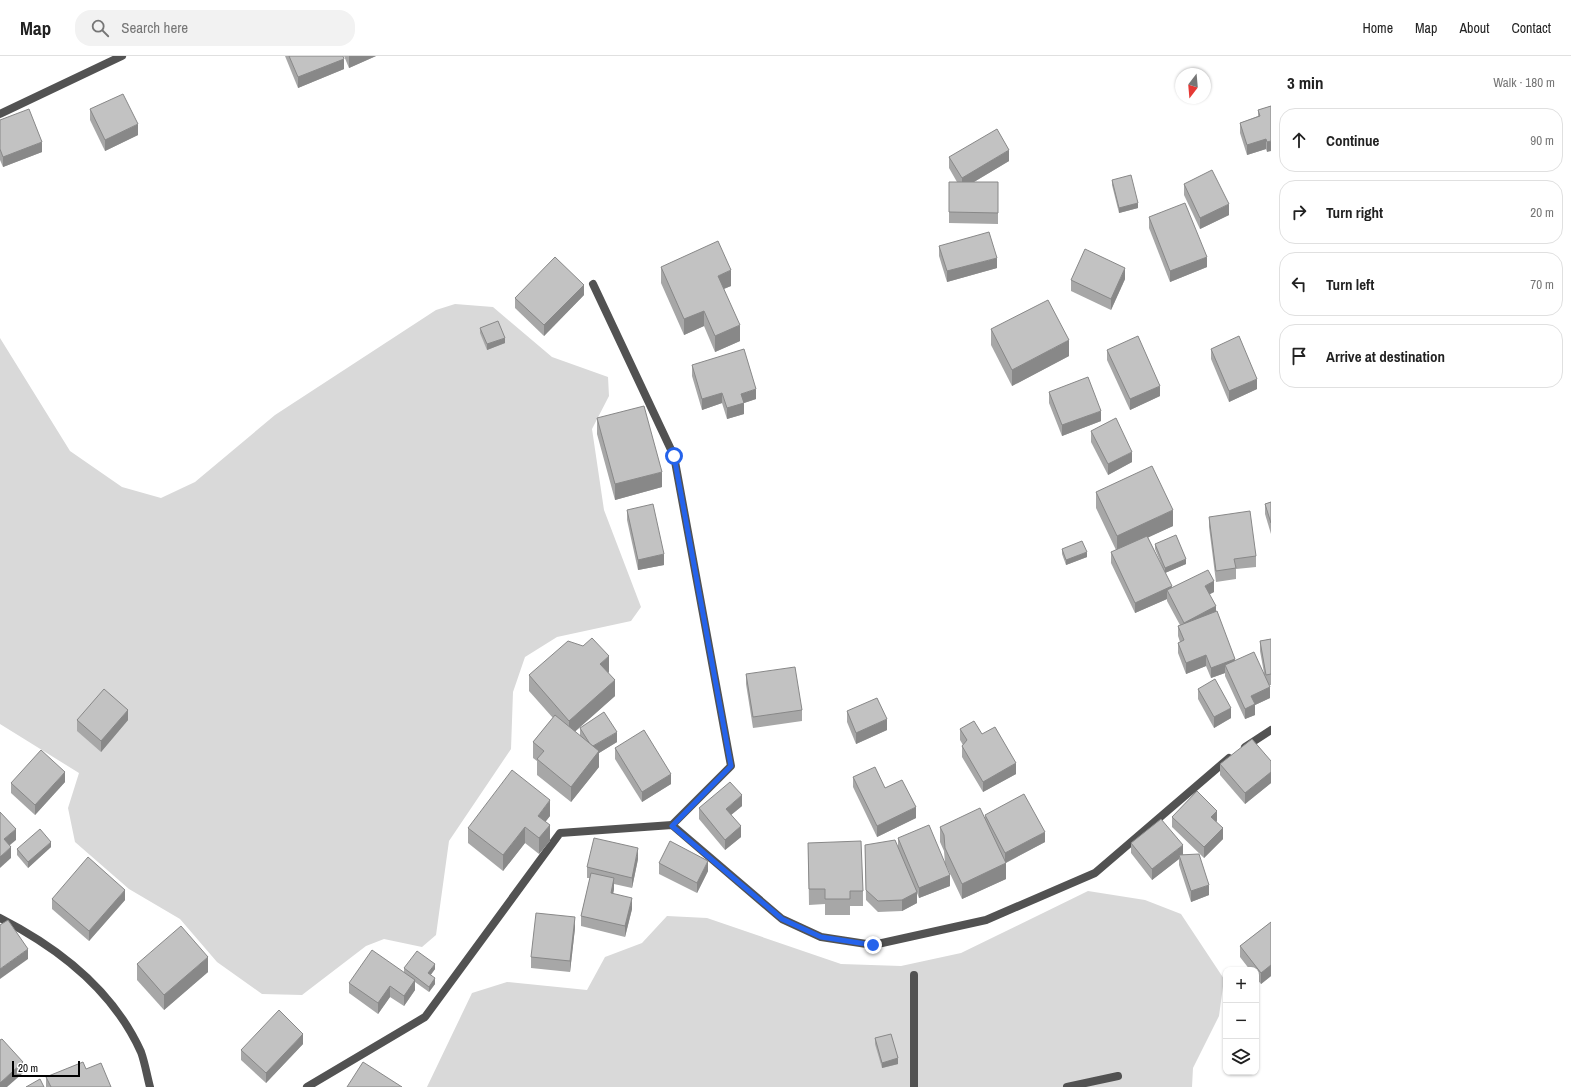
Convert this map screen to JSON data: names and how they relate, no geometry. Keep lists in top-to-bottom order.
{
  "scale_bar": "20 m",
  "north": "bottom",
  "page": {
    "header": "Map",
    "search": "Search here",
    "nav": [
      "Home",
      "Map",
      "About",
      "Contact"
    ],
    "heading": ["3 min", "Walk · 180 m"],
    "list": [
      ["Continue", "90 m"],
      ["Turn right", "20 m"],
      ["Turn left", "70 m"],
      "Arrive at destination"
    ],
    "map_buttons": ["+", "−"],
    "scale": "20 m"
  }
}
